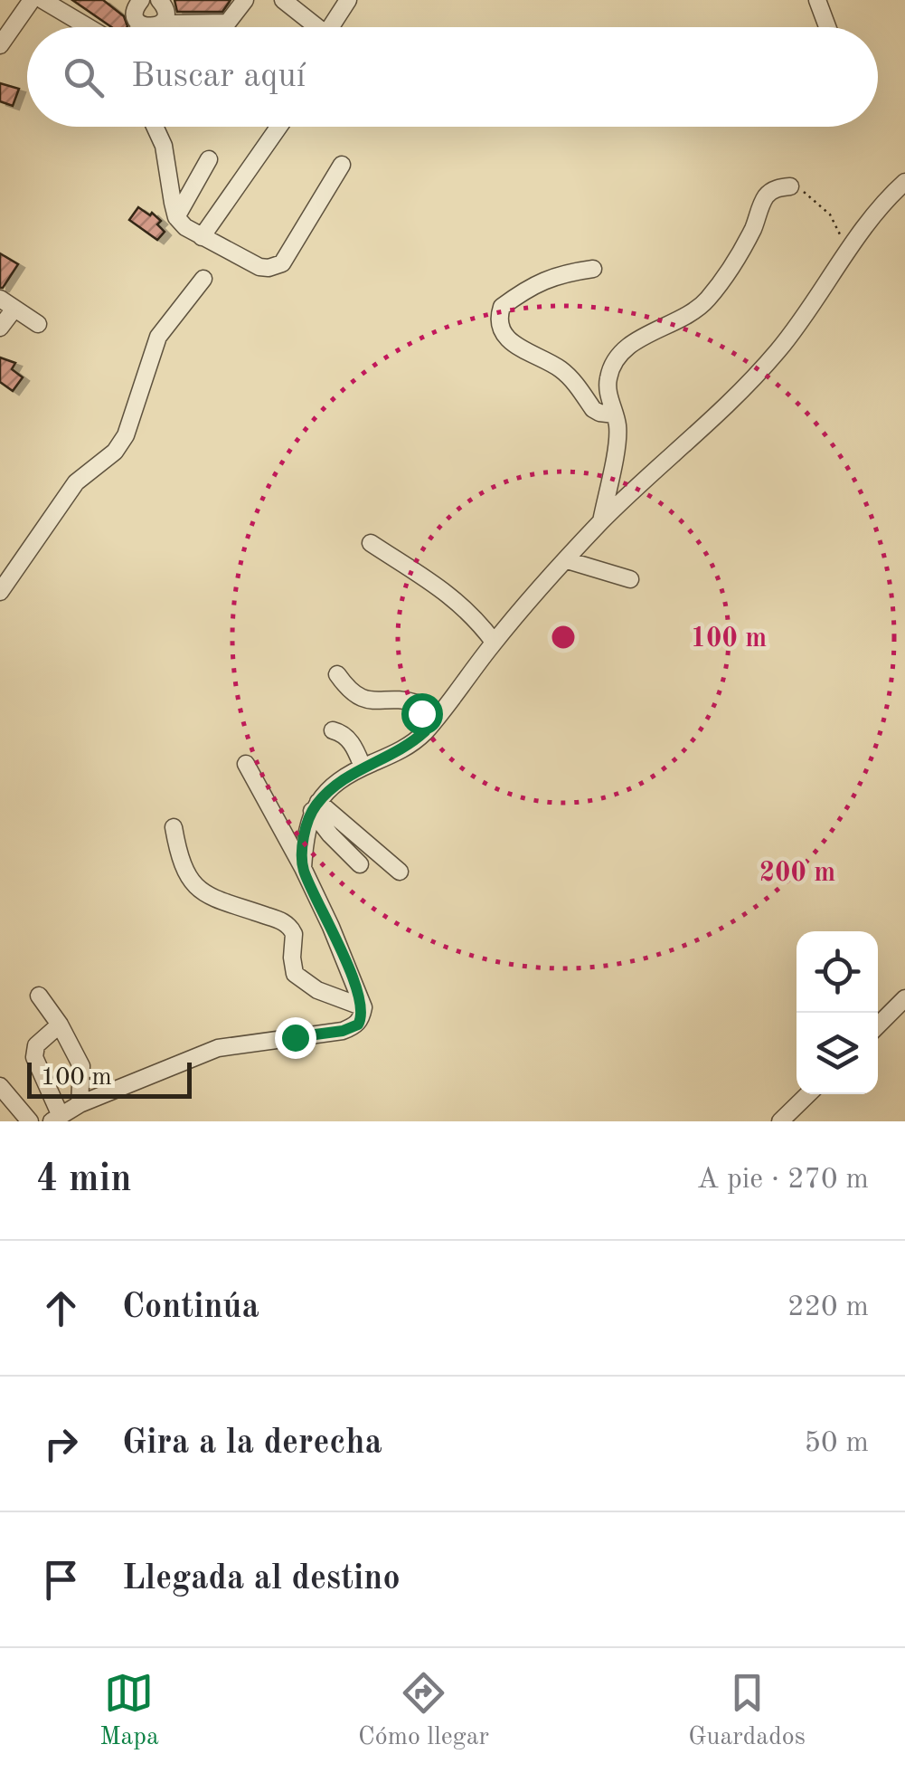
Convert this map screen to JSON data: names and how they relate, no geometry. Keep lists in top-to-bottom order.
{
  "scale_bar": "100 m",
  "page": {
    "search": "Buscar aquí",
    "scale": "100 m",
    "heading": ["4 min", "A pie · 270 m"],
    "list": [
      ["Continúa", "220 m"],
      ["Gira a la derecha", "50 m"],
      "Llegada al destino"
    ],
    "nav": ["Mapa", "Cómo llegar", "Guardados"]
  },
  "rings": ["100 m", "200 m"]
}
